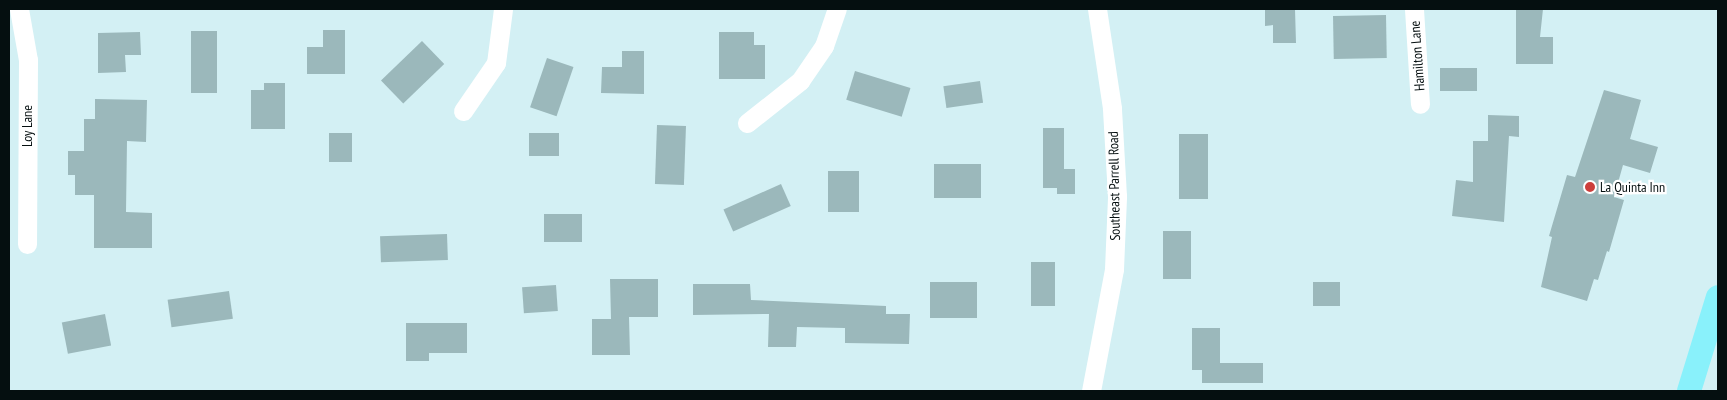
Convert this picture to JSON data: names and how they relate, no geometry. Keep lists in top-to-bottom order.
{
  "streets": {
    "street": ["Hamilton Lane", "Loy Lane", "Southeast Parrell Road"]
  },
  "places": ["La Quinta Inn"]
}
